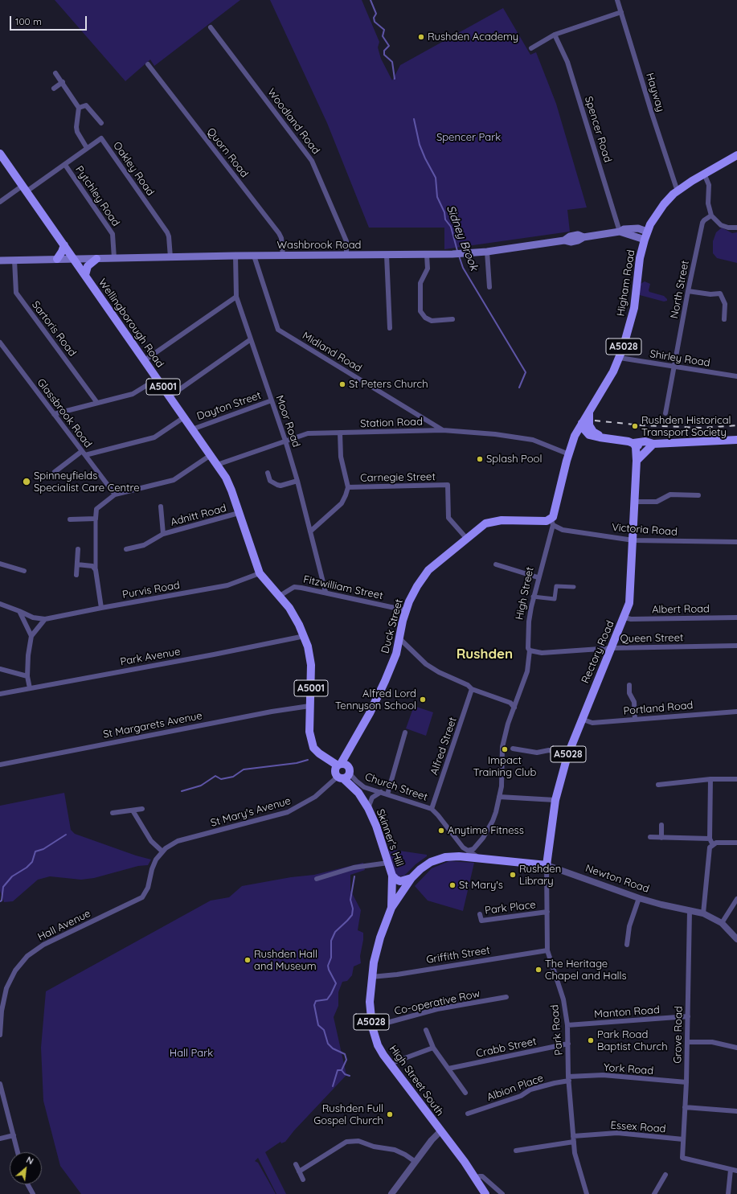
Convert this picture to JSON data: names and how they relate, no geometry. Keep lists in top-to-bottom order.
{
  "streets": {
    "main road": [
      "Washbrook Road",
      "Higham Road",
      "Wellingborough Road",
      "A5028",
      "A5001",
      "High Street",
      "Duck Street",
      "Rectory Road",
      "Skinner's Hill",
      "Newton Road",
      "High Street South"
    ],
    "street": [
      "Hayway",
      "Woodland Road",
      "Spencer Road",
      "Quorn Road",
      "Oakley Road",
      "Pytchley Road",
      "North Street",
      "Sartoris Road",
      "Midland Road",
      "Shirley Road",
      "Dayton Street",
      "Glassbrook Road",
      "Moor Road",
      "Station Road",
      "Carnegie Street",
      "Adnitt Road",
      "Victoria Road",
      "Fitzwilliam Street",
      "Purvis Road",
      "Albert Road",
      "Queen Street",
      "Park Avenue",
      "Portland Road",
      "St Margarets Avenue",
      "Alfred Street",
      "Church Street",
      "St Mary's Avenue",
      "Park Place",
      "Hall Avenue",
      "Griffith Street",
      "Co-operative Row",
      "Manton Road",
      "Park Road",
      "Grove Road",
      "Crabb Street",
      "York Road",
      "Albion Place",
      "Essex Road"
    ]
  },
  "crossings": [
    ["Hayway", "Higham Road"],
    ["Woodland Road", "Washbrook Road"],
    ["Spencer Road", "Washbrook Road"],
    ["Quorn Road", "Washbrook Road"],
    ["Oakley Road", "Pytchley Road"],
    ["Oakley Road", "Washbrook Road"],
    ["Oakley Road", "Wellingborough Road"],
    ["Pytchley Road", "Washbrook Road"],
    ["Washbrook Road", "Higham Road"],
    ["Washbrook Road", "Wellingborough Road"],
    ["Washbrook Road", "Sartoris Road"],
    ["Washbrook Road", "Midland Road"],
    ["Washbrook Road", "Moor Road"],
    ["Higham Road", "Shirley Road"],
    ["Higham Road", "High Street"],
    ["North Street", "Shirley Road"],
    ["Wellingborough Road", "A5028"],
    ["Wellingborough Road", "Dayton Street"],
    ["Wellingborough Road", "Station Road"],
    ["Wellingborough Road", "Adnitt Road"],
    ["Wellingborough Road", "Fitzwilliam Street"],
    ["Wellingborough Road", "Purvis Road"],
    ["Wellingborough Road", "Duck Street"],
    ["Wellingborough Road", "Park Avenue"],
    ["Wellingborough Road", "St Margarets Avenue"],
    ["A5028", "Duck Street"],
    ["A5028", "Church Street"],
    ["A5028", "St Mary's Avenue"],
    ["A5028", "Skinner's Hill"],
    ["A5028", "Newton Road"],
    ["A5028", "High Street South"],
    ["Midland Road", "Station Road"],
    ["Dayton Street", "Moor Road"],
    ["Moor Road", "Station Road"],
    ["Moor Road", "Fitzwilliam Street"],
    ["Station Road", "High Street"],
    ["Carnegie Street", "Duck Street"],
    ["Victoria Road", "High Street"],
    ["Victoria Road", "Duck Street"],
    ["Victoria Road", "Rectory Road"],
    ["Fitzwilliam Street", "Duck Street"],
    ["High Street", "Duck Street"],
    ["High Street", "Queen Street"],
    ["High Street", "Church Street"],
    ["Albert Road", "Rectory Road"],
    ["Queen Street", "Rectory Road"],
    ["Rectory Road", "Portland Road"],
    ["Rectory Road", "Newton Road"],
    ["Rectory Road", "Park Road"],
    ["Alfred Street", "Church Street"],
    ["Church Street", "St Mary's Avenue"],
    ["Church Street", "Skinner's Hill"],
    ["Church Street", "Newton Road"],
    ["St Mary's Avenue", "Skinner's Hill"],
    ["St Mary's Avenue", "Hall Avenue"],
    ["Skinner's Hill", "High Street South"],
    ["Newton Road", "Park Road"],
    ["Newton Road", "Grove Road"],
    ["Park Place", "Park Road"],
    ["Griffith Street", "Park Road"],
    ["Griffith Street", "High Street South"],
    ["Co-operative Row", "High Street South"],
    ["Manton Road", "Park Road"],
    ["Manton Road", "Grove Road"],
    ["Park Road", "Crabb Street"],
    ["Park Road", "York Road"],
    ["Park Road", "Albion Place"],
    ["Park Road", "Essex Road"],
    ["Grove Road", "York Road"],
    ["Grove Road", "Essex Road"],
    ["York Road", "Albion Place"]
  ],
  "districts": ["Rushden"],
  "water": ["Sidney Brook"],
  "parks": ["Spencer Park", "Hall Park"],
  "places": [
    "Rushden Academy",
    "St Peters Church",
    "Rushden Historical Transport Society",
    "Splash Pool",
    "Spinneyfields Specialist Care Centre",
    "Alfred Lord Tennyson School",
    "Impact Training Club",
    "Anytime Fitness",
    "Rushden Library",
    "St Mary's",
    "Rushden Hall and Museum",
    "The Heritage Chapel and Halls",
    "Park Road Baptist Church",
    "Rushden Full Gospel Church"
  ],
  "scale_bar": "100 m",
  "north": "top right"
}
